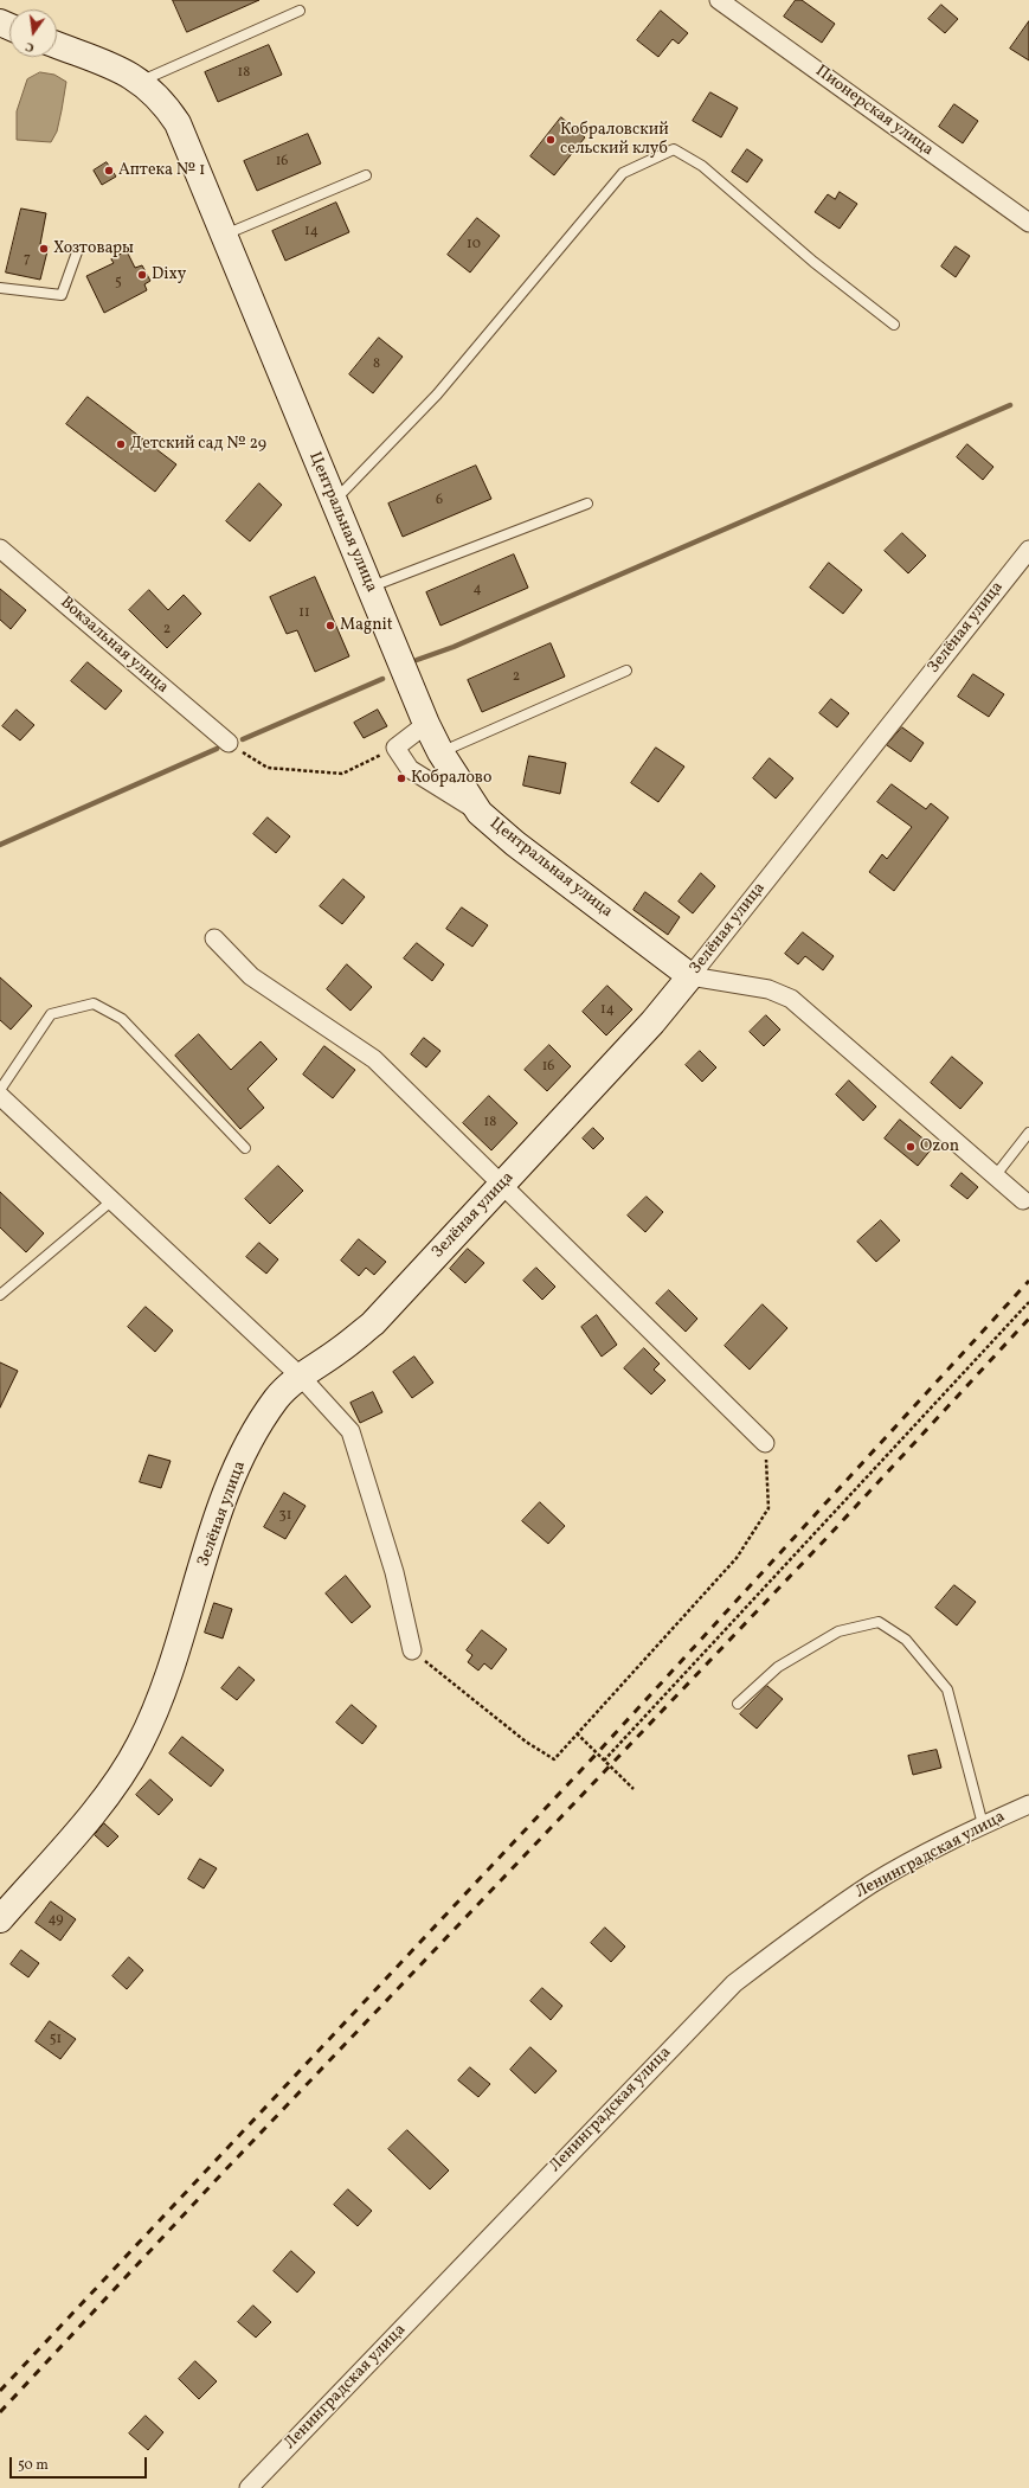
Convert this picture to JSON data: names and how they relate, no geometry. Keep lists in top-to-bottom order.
{
  "streets": {
    "street": [
      "Пионерская улица",
      "Центральная улица",
      "Зелёная улица",
      "Вокзальная улица",
      "Ленинградская улица"
    ]
  },
  "crossings": [
    ["Центральная улица", "Зелёная улица"]
  ],
  "places": [
    "Кобраловский сельский клуб",
    "Аптека № 1",
    "Хозтовары",
    "Dixy",
    "Детский сад № 29",
    "Magnit",
    "Кобралово",
    "Ozon"
  ],
  "house_numbers": [
    "18",
    "16",
    "14",
    "10",
    "7",
    "5",
    "8",
    "6",
    "4",
    "11",
    "2",
    "2",
    "14",
    "16",
    "18",
    "31",
    "49",
    "51"
  ],
  "scale_bar": "50 m",
  "north": "bottom"
}
